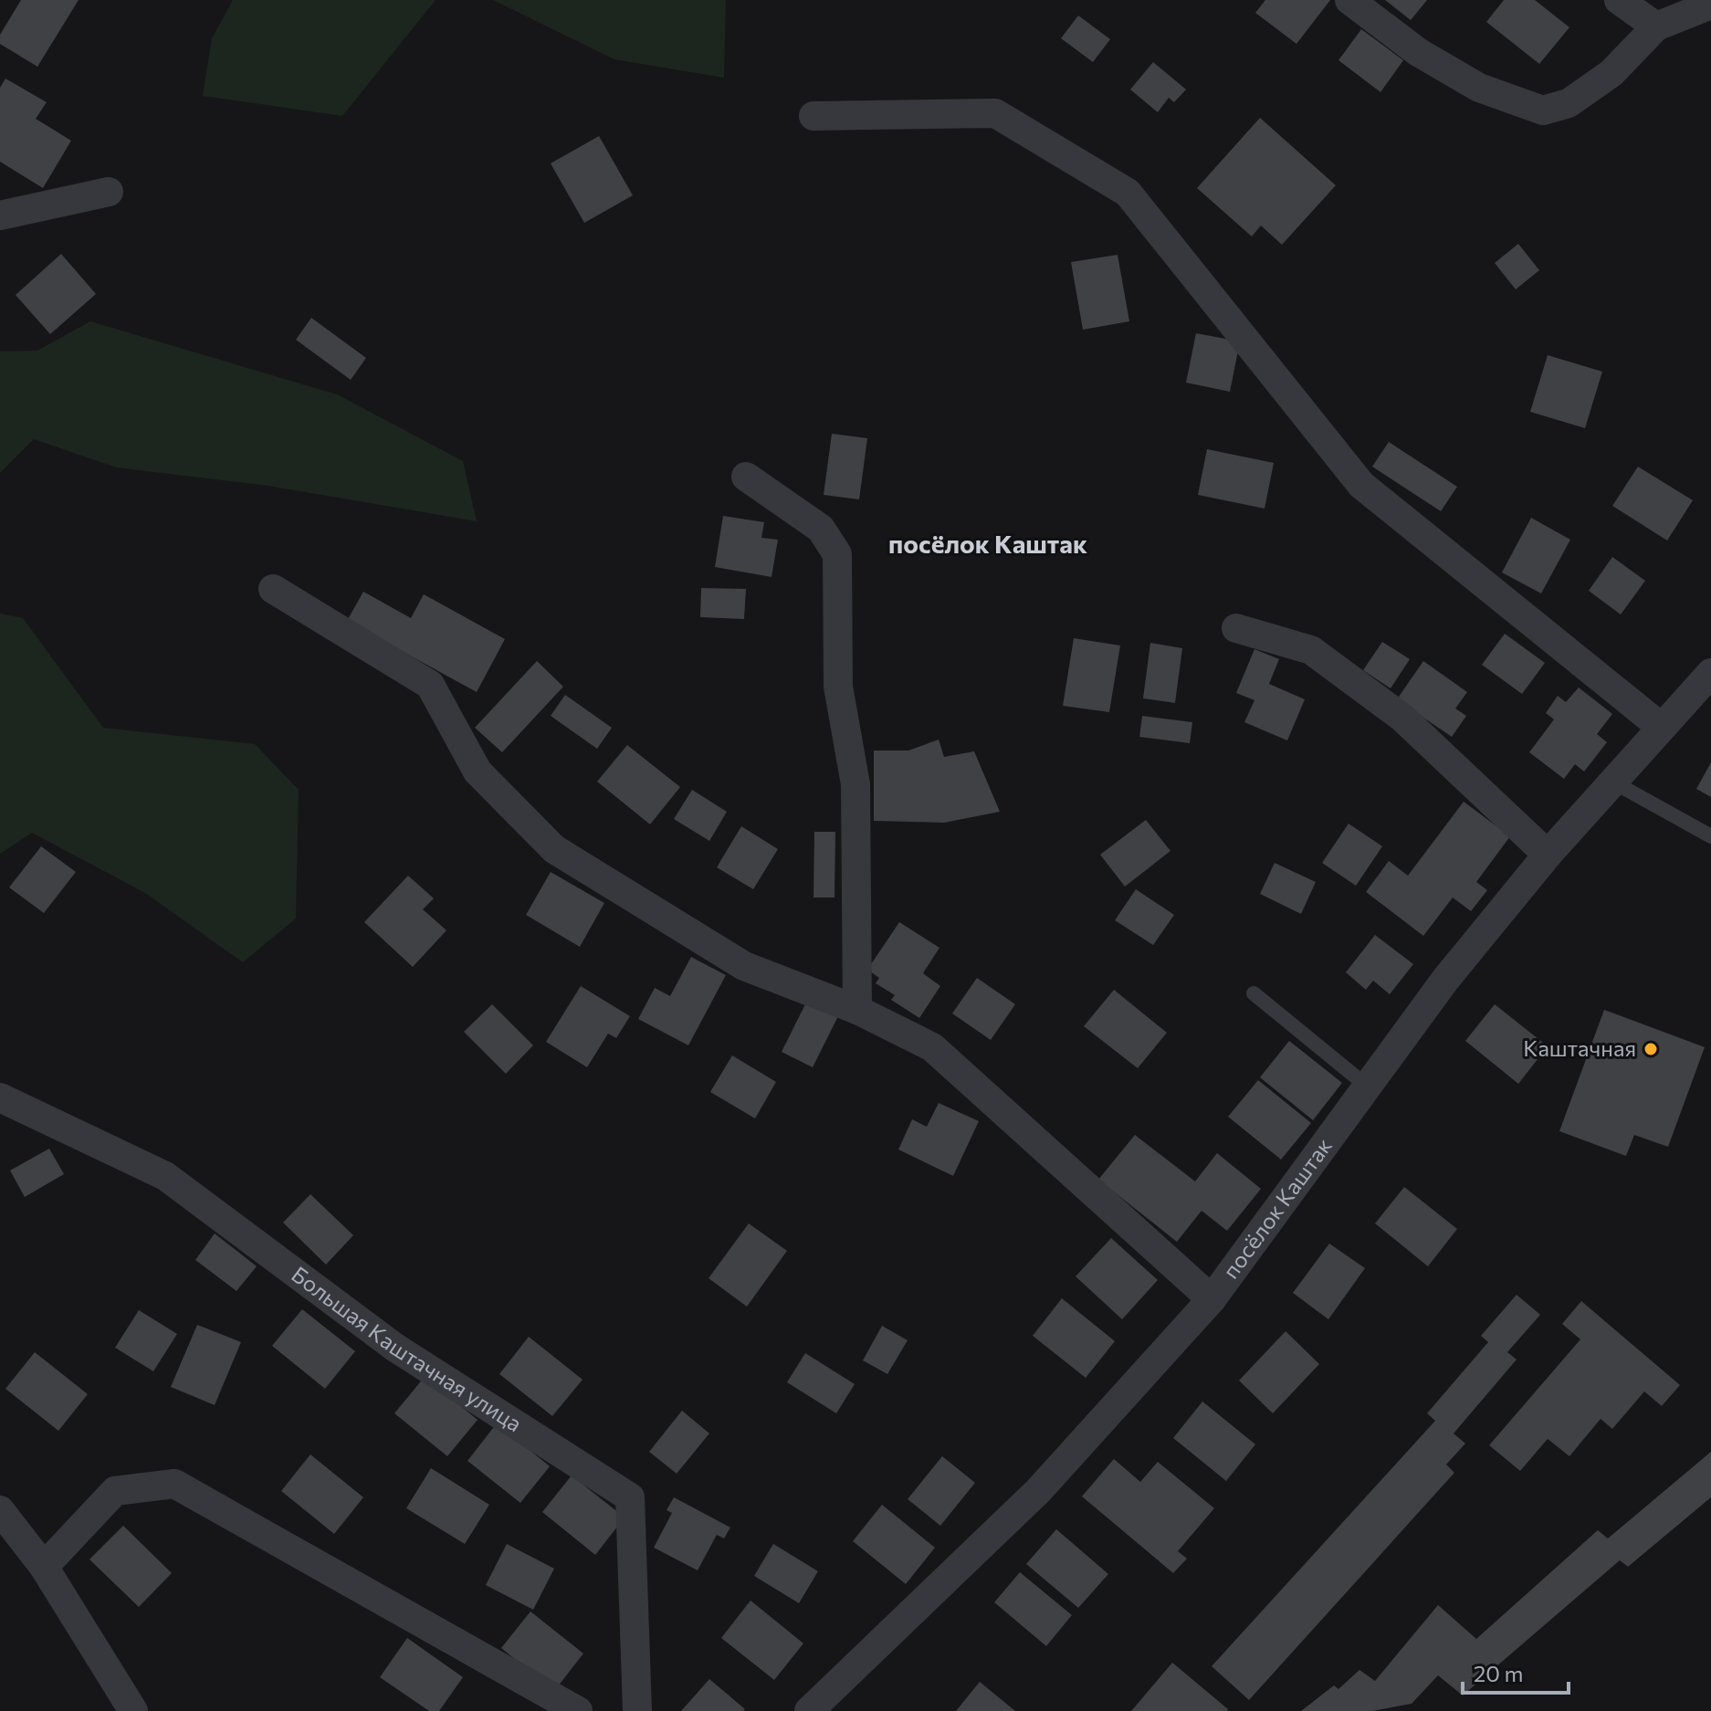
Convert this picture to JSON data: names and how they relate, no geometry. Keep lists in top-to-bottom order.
{
  "streets": {
    "street": ["посёлок Каштак", "Большая Каштачная улица"]
  },
  "districts": ["посёлок Каштак"],
  "places": ["Каштачная"],
  "scale_bar": "20 m"
}
